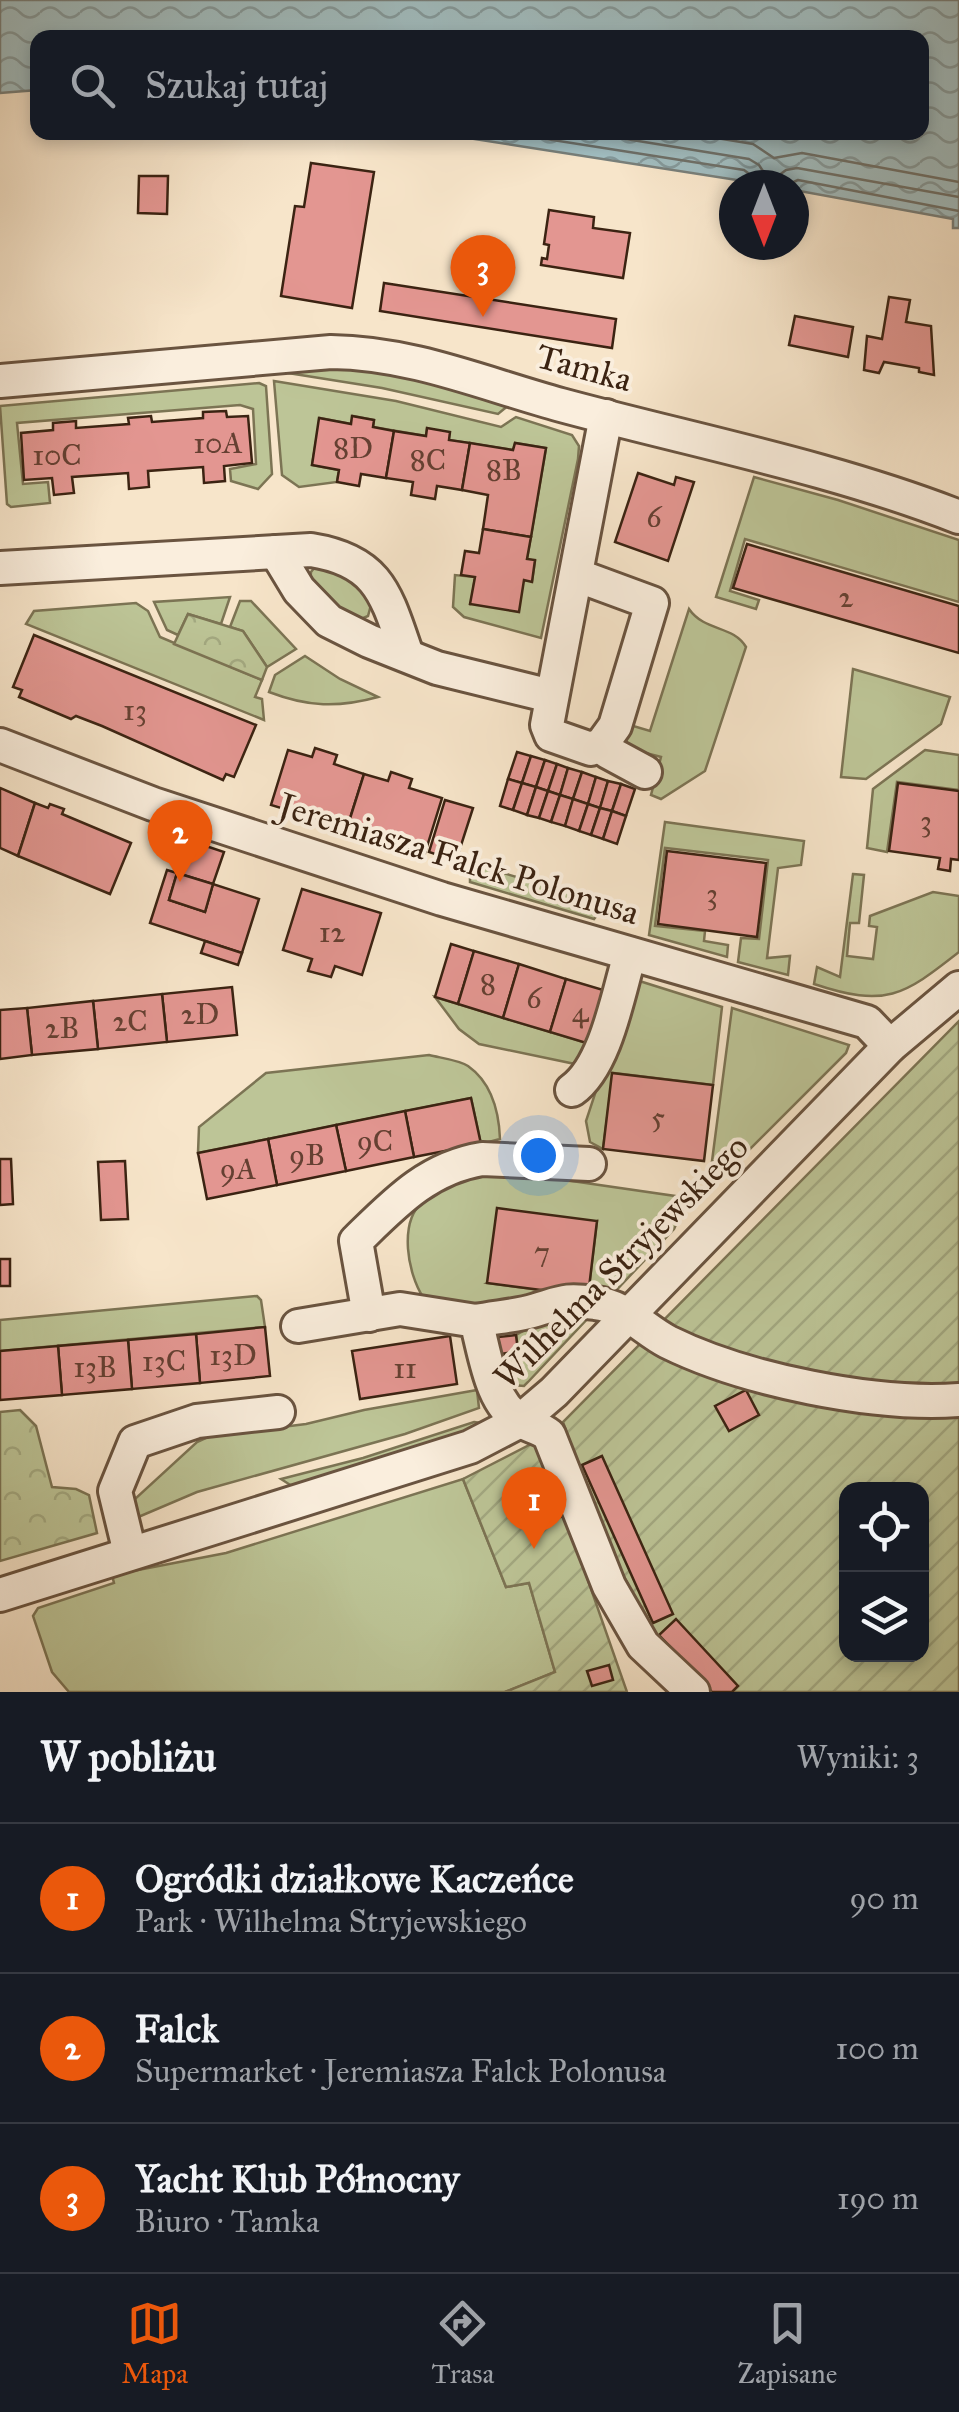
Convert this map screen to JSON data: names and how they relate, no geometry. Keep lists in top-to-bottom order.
{
  "streets": {
    "street": ["Tamka", "Jeremiasza Falck Polonusa", "Wilhelma Stryjewskiego"]
  },
  "crossings": [
    ["Jeremiasza Falck Polonusa", "Wilhelma Stryjewskiego"]
  ],
  "house_numbers": [
    "10A",
    "8D",
    "10C",
    "8C",
    "8B",
    "6",
    "2",
    "13",
    "3",
    "3",
    "12",
    "8",
    "6",
    "4",
    "2D",
    "2C",
    "2B",
    "5",
    "9C",
    "9B",
    "9A",
    "7",
    "13D",
    "13C",
    "13B",
    "11"
  ],
  "north": "bottom",
  "page": {
    "search": "Szukaj tutaj",
    "pins": ["3", "2", "1"],
    "heading": ["W pobliżu", "Wyniki: 3"],
    "list": [
      {
        "mark": "1",
        "name": "Ogródki działkowe Kaczeńce",
        "note": "Park · Wilhelma Stryjewskiego",
        "value": "90 m"
      },
      {
        "mark": "2",
        "name": "Falck",
        "note": "Supermarket · Jeremiasza Falck Polonusa",
        "value": "100 m"
      },
      {
        "mark": "3",
        "name": "Yacht Klub Północny",
        "note": "Biuro · Tamka",
        "value": "190 m"
      }
    ],
    "nav": ["Mapa", "Trasa", "Zapisane"]
  }
}
